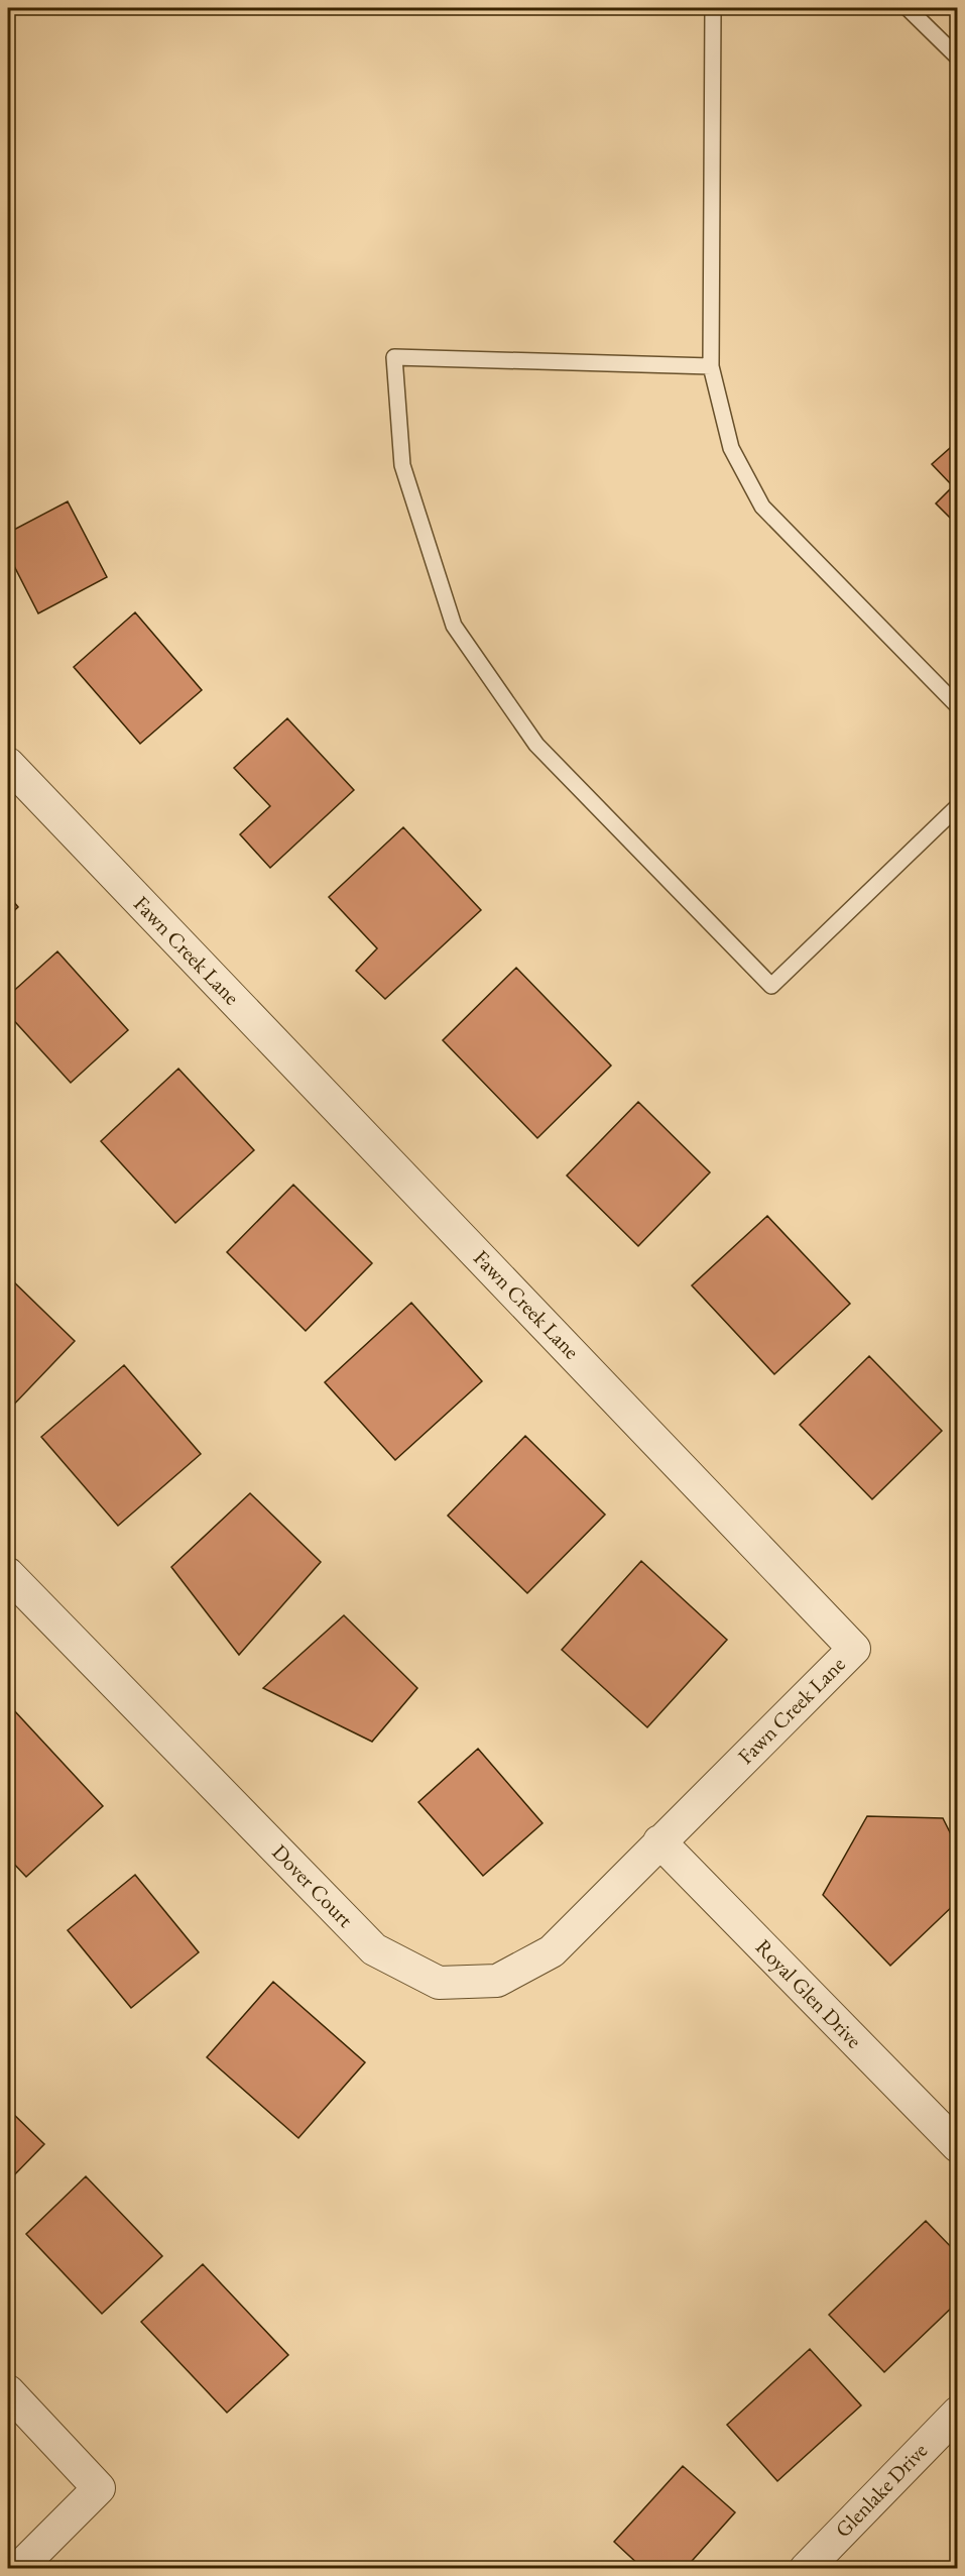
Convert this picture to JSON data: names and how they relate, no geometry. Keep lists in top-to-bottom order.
{
  "streets": {
    "street": [
      "Fawn Creek Lane",
      "Dover Court",
      "Royal Glen Drive",
      "Glenlake Drive"
    ]
  },
  "crossings": [
    ["Fawn Creek Lane", "Dover Court"],
    ["Fawn Creek Lane", "Royal Glen Drive"],
    ["Dover Court", "Royal Glen Drive"]
  ]
}
